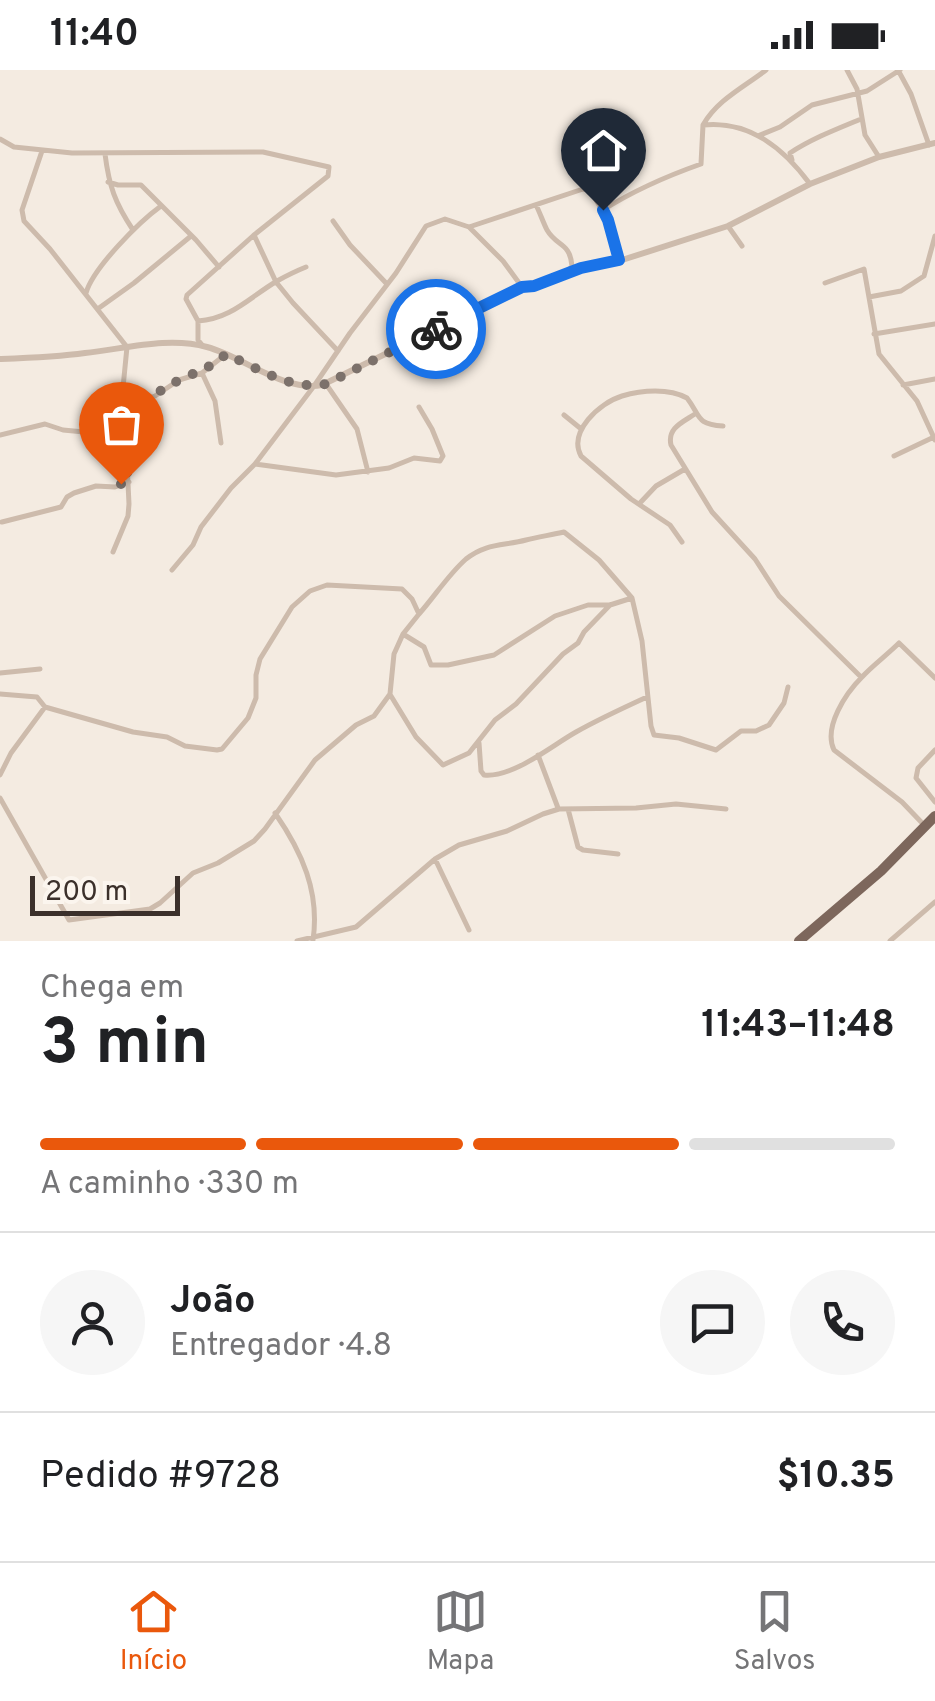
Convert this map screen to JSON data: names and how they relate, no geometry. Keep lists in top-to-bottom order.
{
  "scale_bar": "200 m",
  "page": {
    "status": "11:40",
    "scale": "200 m",
    "heading": ["3 min", "Chega em", "11:43–11:48"],
    "panel": [
      "João",
      "Entregador · 4.8",
      "Pedido #9728",
      "$10.35"
    ],
    "bar": "A caminho · 330 m",
    "tabs": ["Início", "Mapa", "Salvos"]
  }
}
